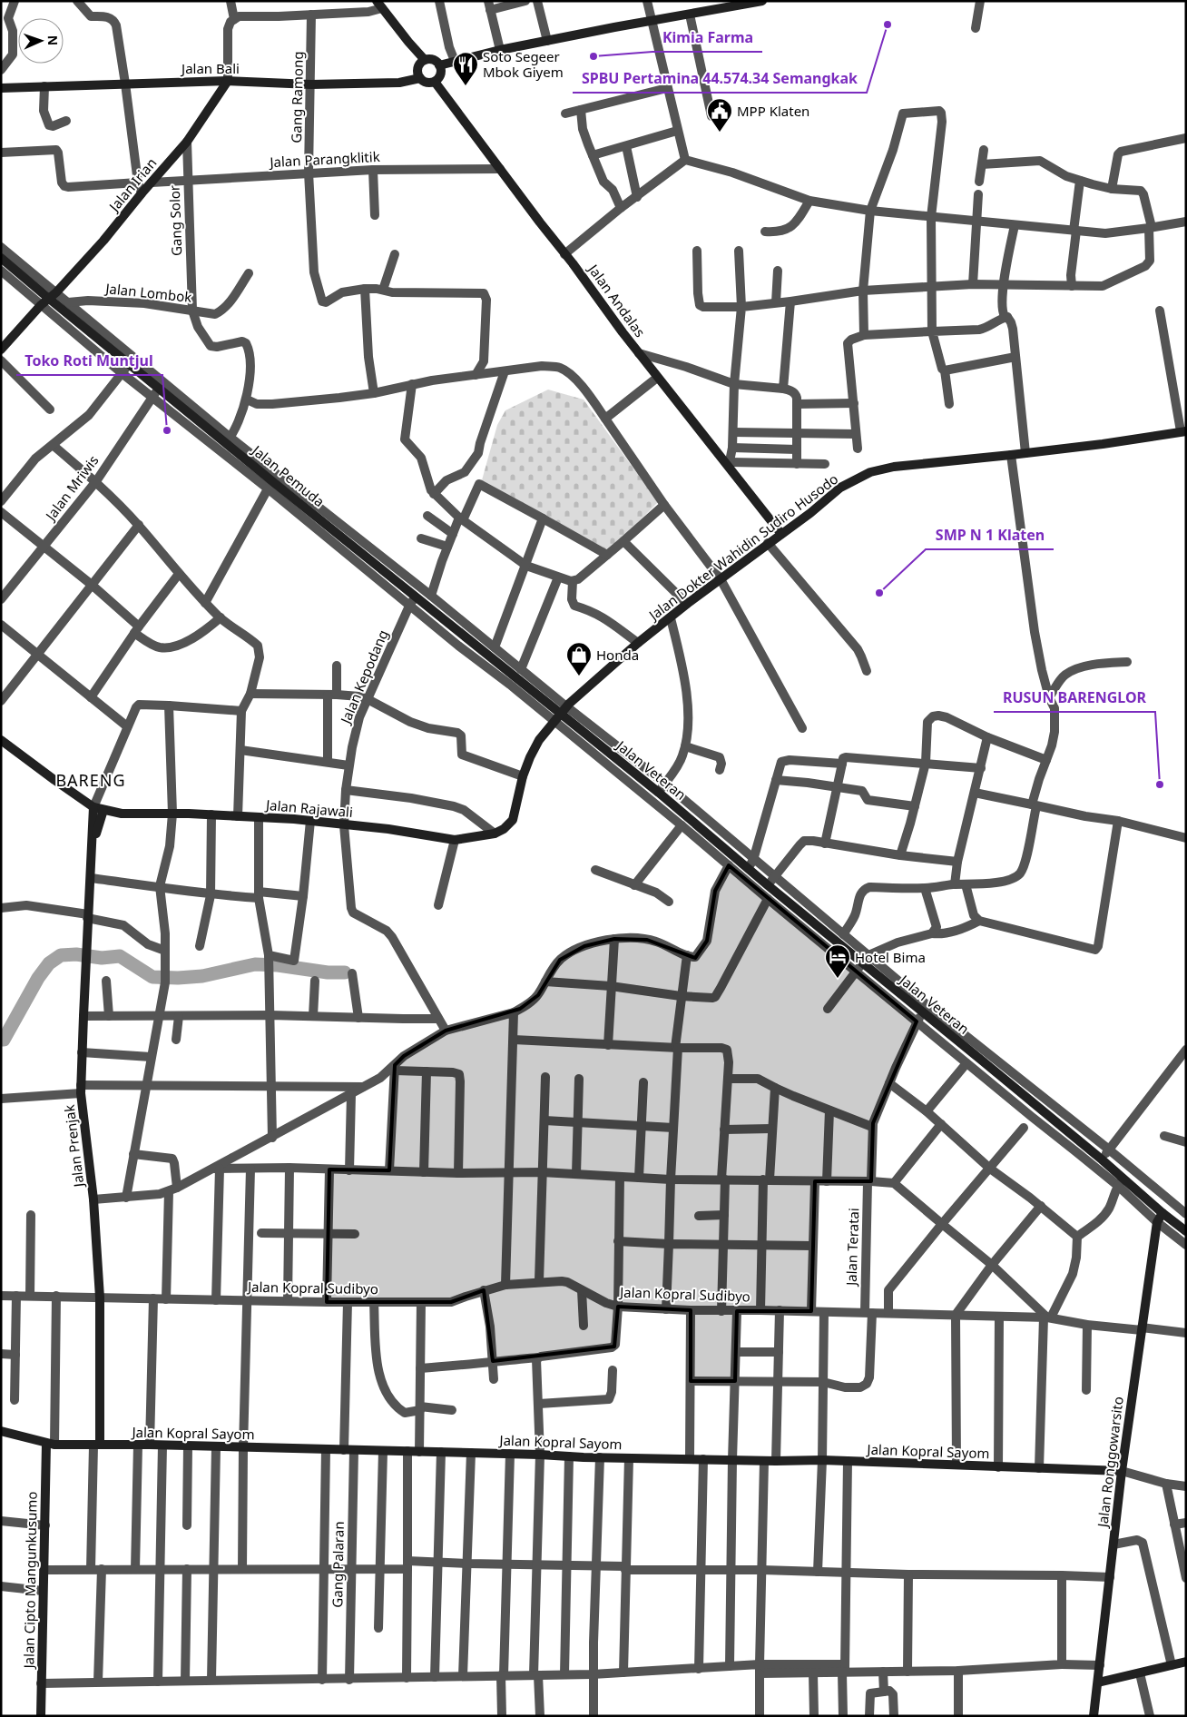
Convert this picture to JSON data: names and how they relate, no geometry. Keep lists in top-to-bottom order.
{
  "streets": {
    "street": [
      "Jalan Bali",
      "Gang Ramong",
      "Jalan Parangklitik",
      "Jalan Irian",
      "Gang Solor",
      "Jalan Lombok",
      "Jalan Andalas",
      "Jalan Pemuda",
      "Jalan Mriwis",
      "Jalan Dokter Wahidin Sudiro Husodo",
      "Jalan Kepodang",
      "Jalan Veteran",
      "Jalan Rajawali",
      "Jalan Prenjak",
      "Jalan Teratai",
      "Jalan Kopral Sudibyo",
      "Jalan Kopral Sayom",
      "Jalan Ronggowarsito",
      "Gang Palaran",
      "Jalan Cipto Mangunkusumo"
    ]
  },
  "crossings": [
    ["Jalan Bali", "Gang Ramong"],
    ["Jalan Bali", "Jalan Irian"],
    ["Jalan Bali", "Jalan Andalas"],
    ["Gang Ramong", "Jalan Parangklitik"],
    ["Jalan Parangklitik", "Jalan Irian"],
    ["Jalan Parangklitik", "Gang Solor"],
    ["Jalan Parangklitik", "Jalan Andalas"],
    ["Jalan Irian", "Gang Solor"],
    ["Jalan Irian", "Jalan Pemuda"],
    ["Gang Solor", "Jalan Lombok"],
    ["Jalan Andalas", "Jalan Dokter Wahidin Sudiro Husodo"],
    ["Jalan Pemuda", "Jalan Mriwis"],
    ["Jalan Pemuda", "Jalan Dokter Wahidin Sudiro Husodo"],
    ["Jalan Pemuda", "Jalan Kepodang"],
    ["Jalan Pemuda", "Jalan Veteran"],
    ["Jalan Pemuda", "Jalan Rajawali"],
    ["Jalan Dokter Wahidin Sudiro Husodo", "Jalan Veteran"],
    ["Jalan Dokter Wahidin Sudiro Husodo", "Jalan Rajawali"],
    ["Jalan Kepodang", "Jalan Rajawali"],
    ["Jalan Veteran", "Jalan Rajawali"],
    ["Jalan Veteran", "Jalan Ronggowarsito"],
    ["Jalan Rajawali", "Jalan Prenjak"],
    ["Jalan Prenjak", "Jalan Kopral Sudibyo"],
    ["Jalan Prenjak", "Jalan Kopral Sayom"],
    ["Jalan Teratai", "Jalan Kopral Sudibyo"],
    ["Jalan Kopral Sudibyo", "Jalan Ronggowarsito"],
    ["Jalan Kopral Sayom", "Jalan Ronggowarsito"],
    ["Jalan Kopral Sayom", "Gang Palaran"],
    ["Jalan Kopral Sayom", "Jalan Cipto Mangunkusumo"]
  ],
  "districts": ["BARENG"],
  "places": {
    "other": [
      "SPBU Pertamina 44.574.34 Semangkak",
      "Kimia Farma",
      "Toko Roti Muntjul",
      "SMP N 1 Klaten",
      "RUSUN BARENGLOR"
    ],
    "restaurant": ["Soto Segeer Mbok Giyem"],
    "public building": ["MPP Klaten"],
    "shop": ["Honda"],
    "hotel": ["Hotel Bima"]
  },
  "north": "right"
}
